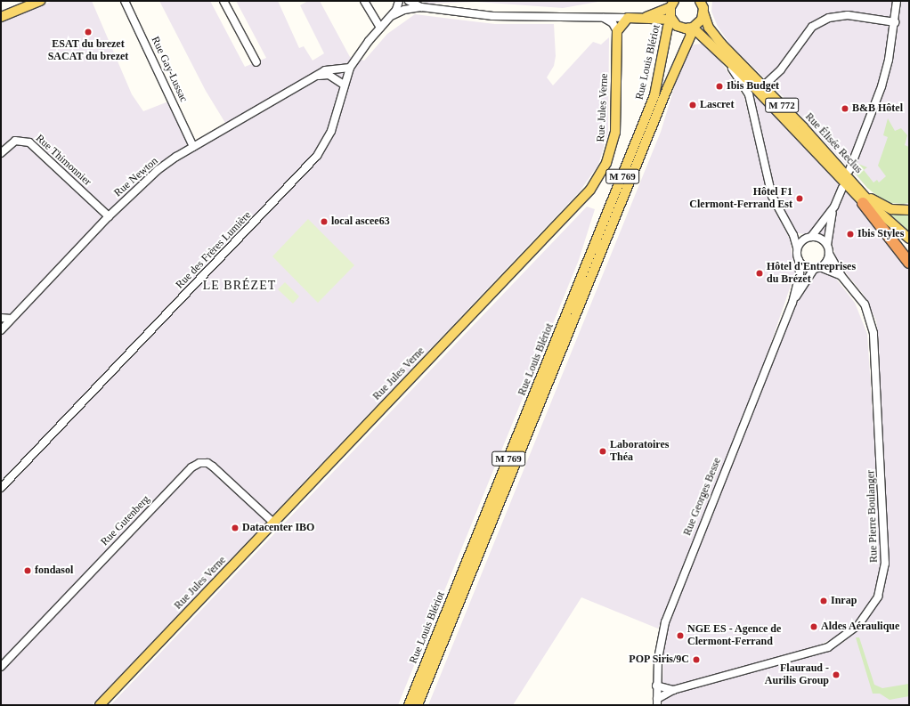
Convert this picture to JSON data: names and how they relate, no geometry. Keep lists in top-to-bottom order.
{
  "streets": {
    "main road": [
      "Rue Louis Blériot",
      "M 772",
      "Rue Jules Verne",
      "Rue Élisée Reclus",
      "M 769"
    ],
    "street": [
      "Rue Gay-Lussac",
      "Rue Thimonnier",
      "Rue Newton",
      "Rue des Frères Lumière",
      "Rue Georges Besse",
      "Rue Pierre Boulanger",
      "Rue Gutenberg"
    ]
  },
  "crossings": [
    ["Rue Louis Blériot", "Rue Élisée Reclus"],
    ["Rue Gay-Lussac", "Rue Newton"],
    ["Rue Jules Verne", "Rue Gutenberg"],
    ["Rue Thimonnier", "Rue Newton"],
    ["Rue Newton", "Rue des Frères Lumière"],
    ["Rue Georges Besse", "Rue Pierre Boulanger"]
  ],
  "districts": ["LE BRÉZET"],
  "places": [
    "ESAT du brezet SACAT du brezet",
    "Ibis Budget",
    "Lascret",
    "B&B Hôtel",
    "Hôtel F1 Clermont-Ferrand Est",
    "local ascee63",
    "Ibis Styles",
    "Hôtel d'Entreprises du Brézet",
    "Laboratoires Théa",
    "Datacenter IBO",
    "fondasol",
    "Inrap",
    "Aldes Aéraulique",
    "NGE ES - Agence de Clermont-Ferrand",
    "POP Siris/9C",
    "Flauraud - Aurilis Group"
  ]
}
